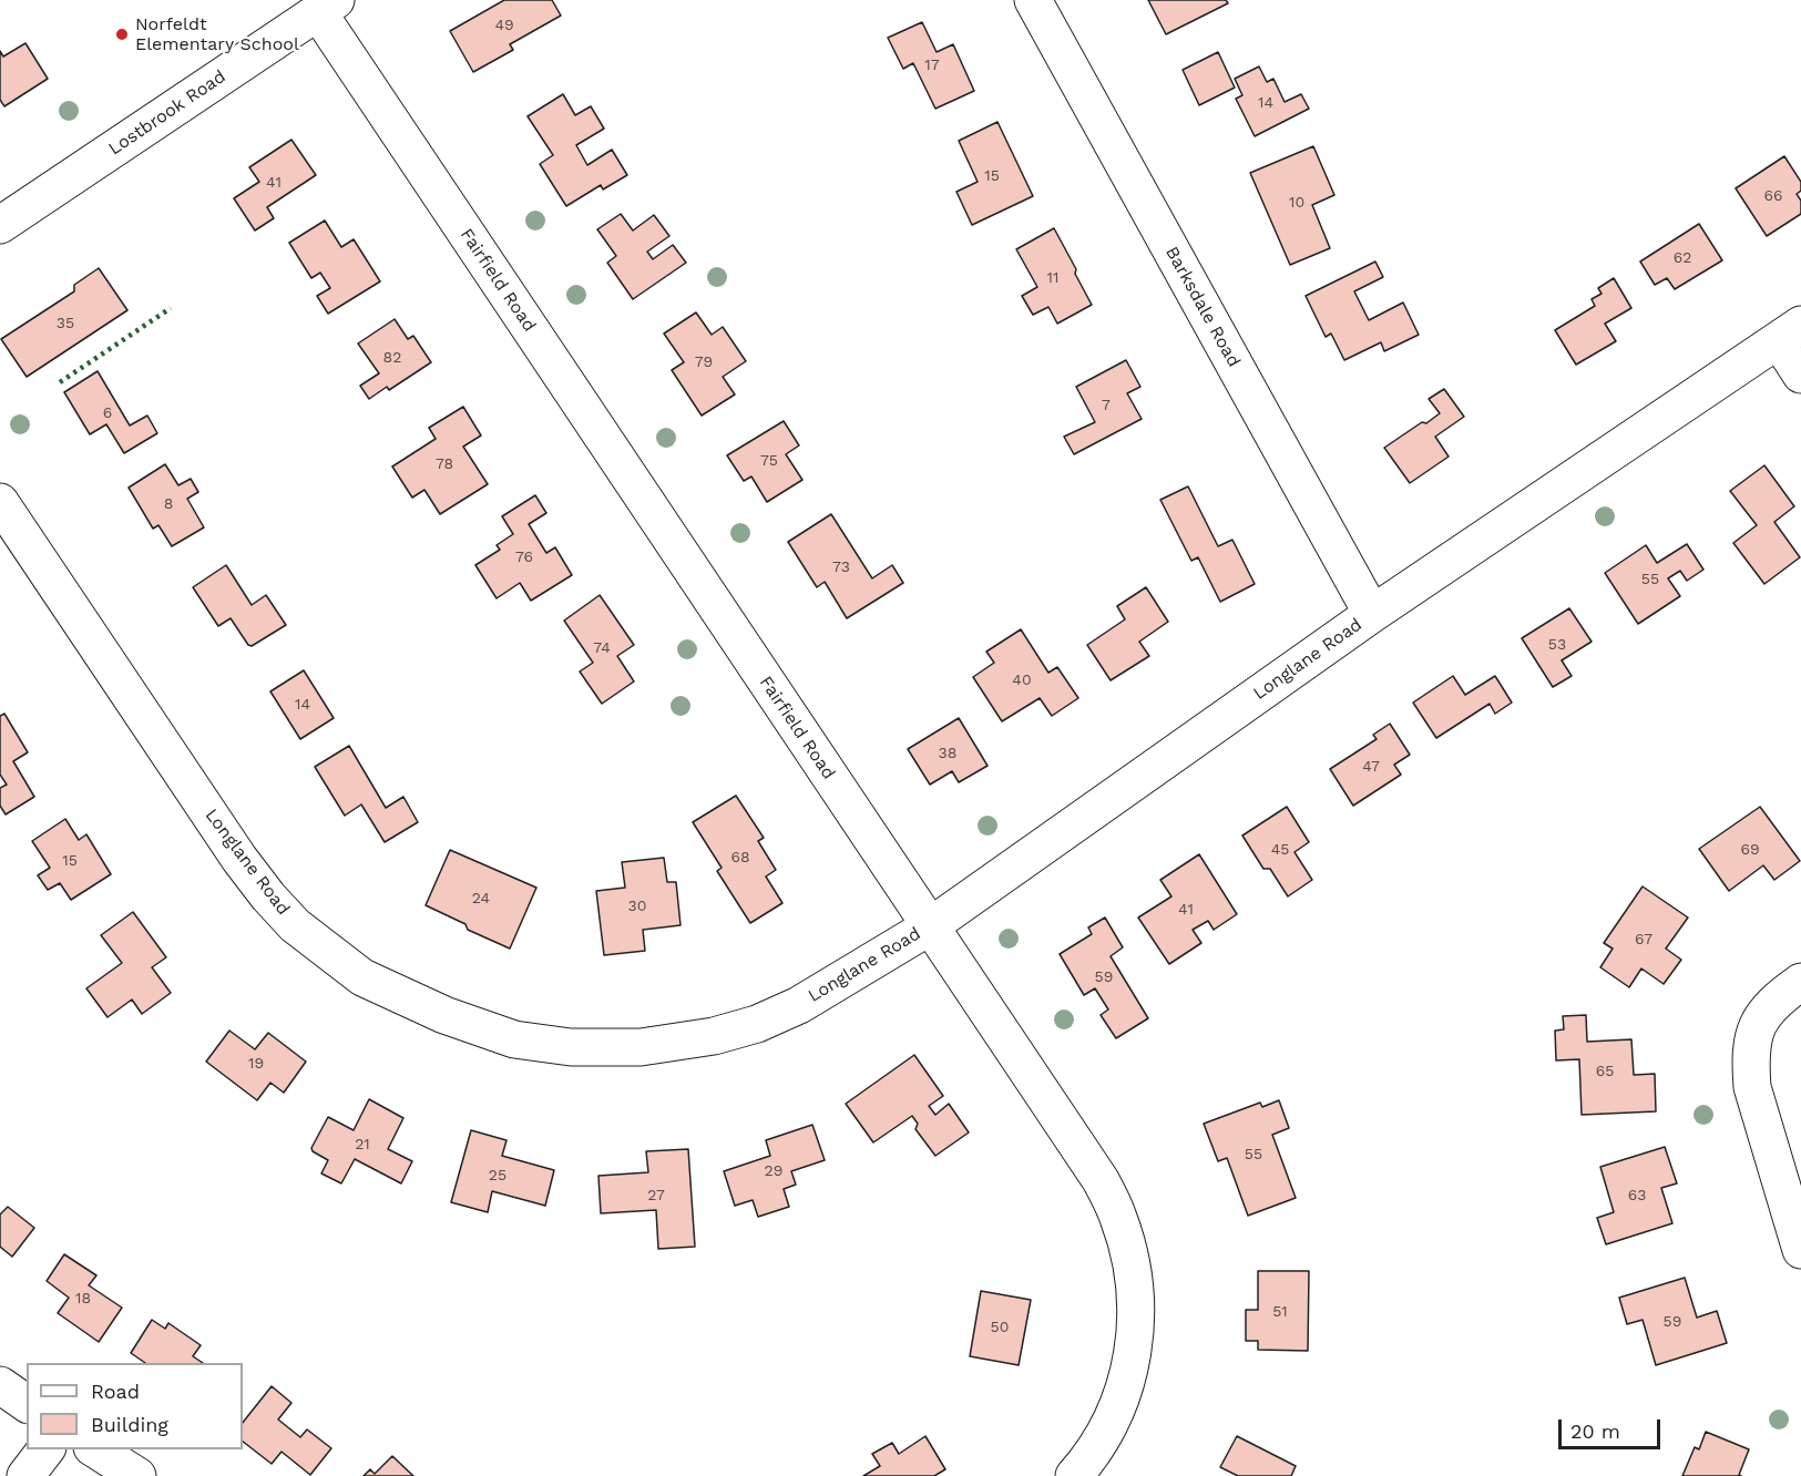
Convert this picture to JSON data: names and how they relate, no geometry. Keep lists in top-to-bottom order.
{
  "streets": {
    "street": [
      "Lostbrook Road",
      "Fairfield Road",
      "Barksdale Road",
      "Longlane Road"
    ]
  },
  "crossings": [
    ["Lostbrook Road", "Fairfield Road"],
    ["Fairfield Road", "Longlane Road"],
    ["Barksdale Road", "Longlane Road"]
  ],
  "places": ["Norfeldt Elementary School"],
  "house_numbers": [
    "49",
    "17",
    "14",
    "15",
    "41",
    "66",
    "10",
    "62",
    "11",
    "35",
    "82",
    "79",
    "7",
    "6",
    "75",
    "78",
    "8",
    "76",
    "73",
    "55",
    "53",
    "74",
    "40",
    "14",
    "38",
    "47",
    "45",
    "69",
    "68",
    "15",
    "24",
    "30",
    "41",
    "67",
    "59",
    "19",
    "65",
    "21",
    "55",
    "29",
    "25",
    "27",
    "63",
    "18",
    "51",
    "59",
    "50"
  ],
  "legend": ["Road", "Building"],
  "scale_bar": "20 m"
}
